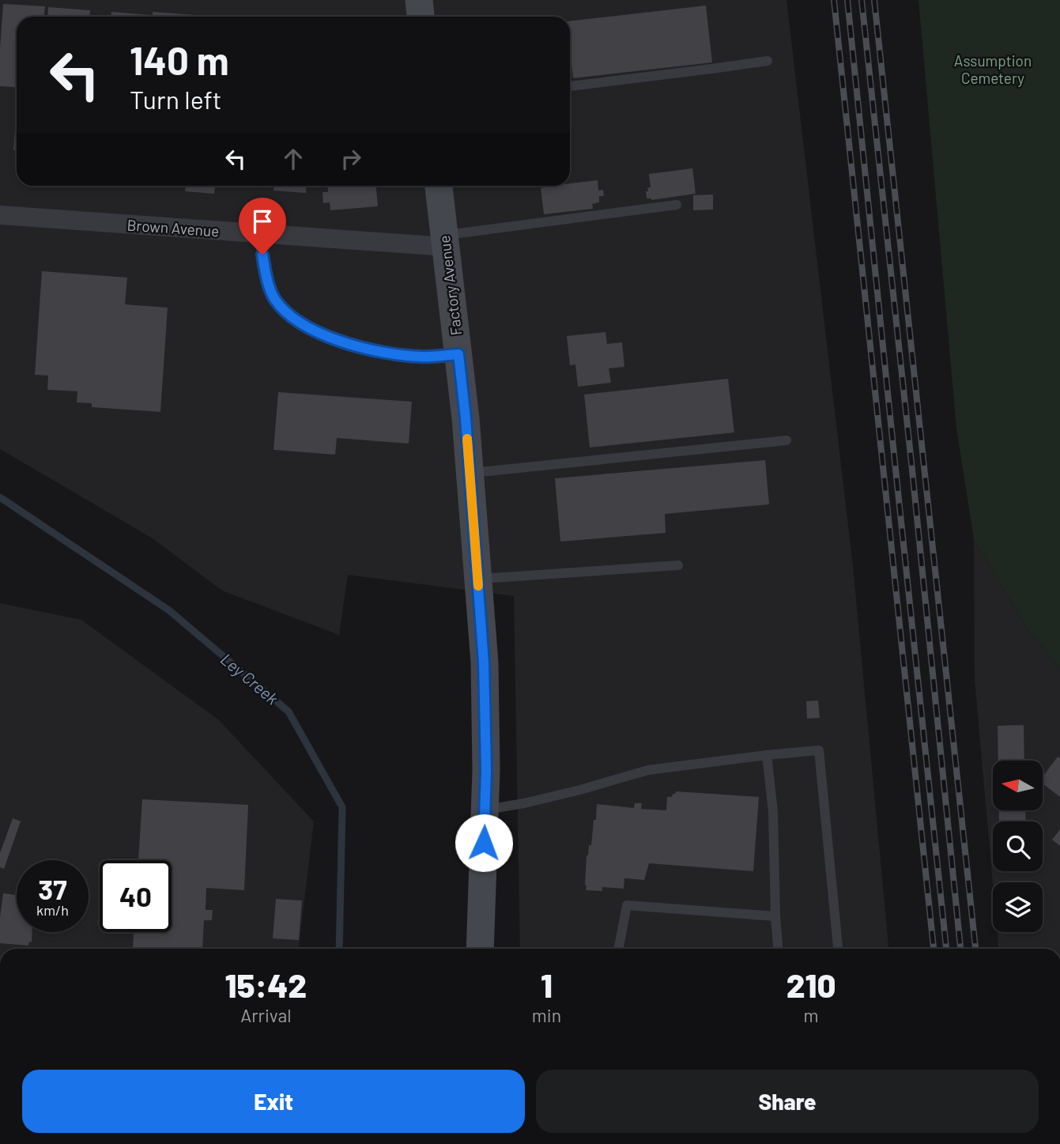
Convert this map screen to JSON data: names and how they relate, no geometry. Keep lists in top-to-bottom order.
{
  "streets": {
    "street": ["Brown Avenue", "Factory Avenue"]
  },
  "crossings": [
    ["Brown Avenue", "Factory Avenue"]
  ],
  "water": ["Ley Creek"],
  "parks": ["Assumption Cemetery"],
  "north": "left",
  "page": {
    "turn": ["140 m", "Turn left"],
    "speed": "37 km/h",
    "limit": "40",
    "eta": [
      "15:42",
      "Arrival",
      "1",
      "min",
      "210",
      "m"
    ],
    "buttons": ["Exit", "Share"]
  }
}
